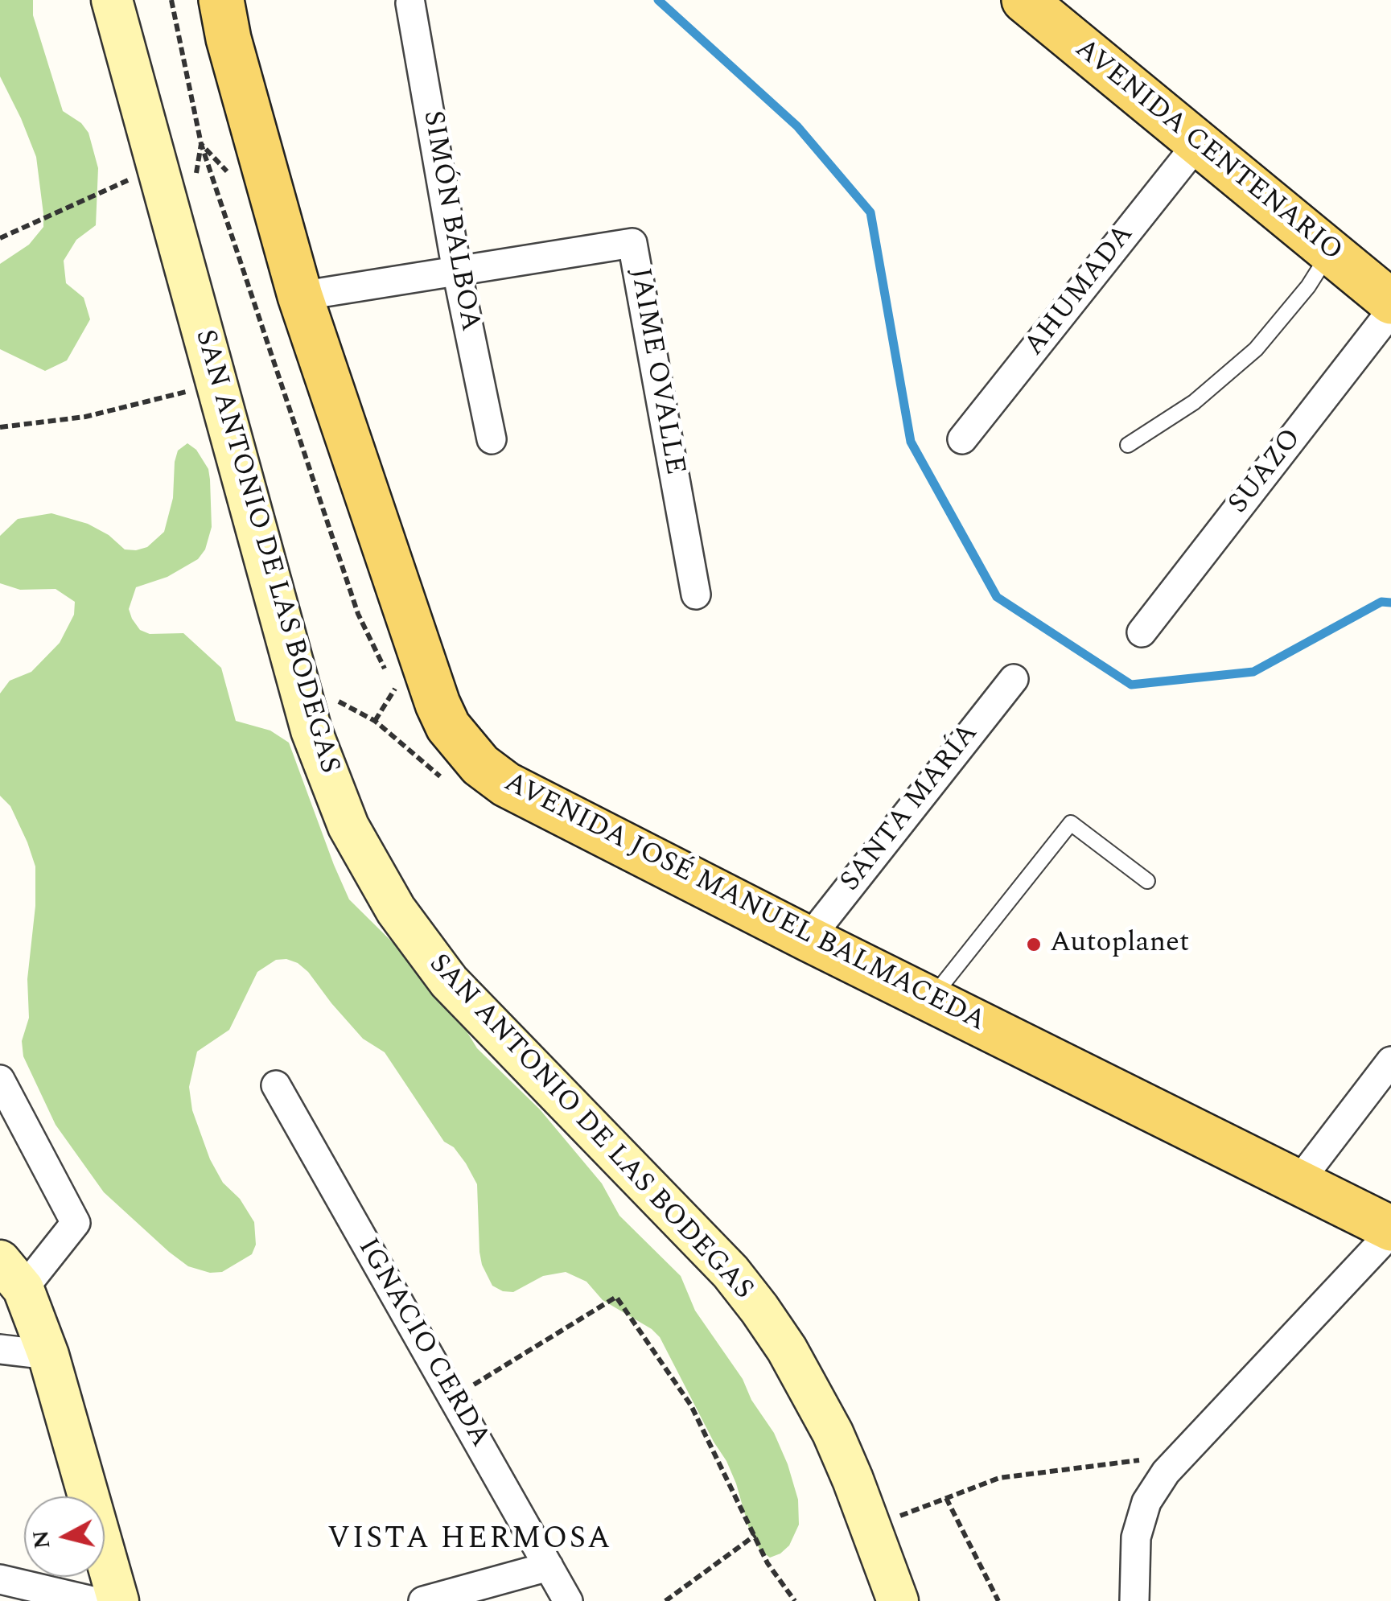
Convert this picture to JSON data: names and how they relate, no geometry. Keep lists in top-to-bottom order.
{
  "streets": {
    "main road": ["AVENIDA CENTENARIO", "AVENIDA JOSÉ MANUEL BALMACEDA"],
    "street": [
      "SIMÓN BALBOA",
      "AHUMADA",
      "JAIME OVALLE",
      "SUAZO",
      "SAN ANTONIO DE LAS BODEGAS",
      "SANTA MARÍA",
      "IGNACIO CERDA"
    ]
  },
  "crossings": [
    ["AVENIDA CENTENARIO", "AHUMADA"],
    ["SIMÓN BALBOA", "JAIME OVALLE"],
    ["JAIME OVALLE", "AVENIDA JOSÉ MANUEL BALMACEDA"],
    ["SANTA MARÍA", "AVENIDA JOSÉ MANUEL BALMACEDA"]
  ],
  "districts": ["VISTA HERMOSA"],
  "places": ["Autoplanet"],
  "north": "left"
}
